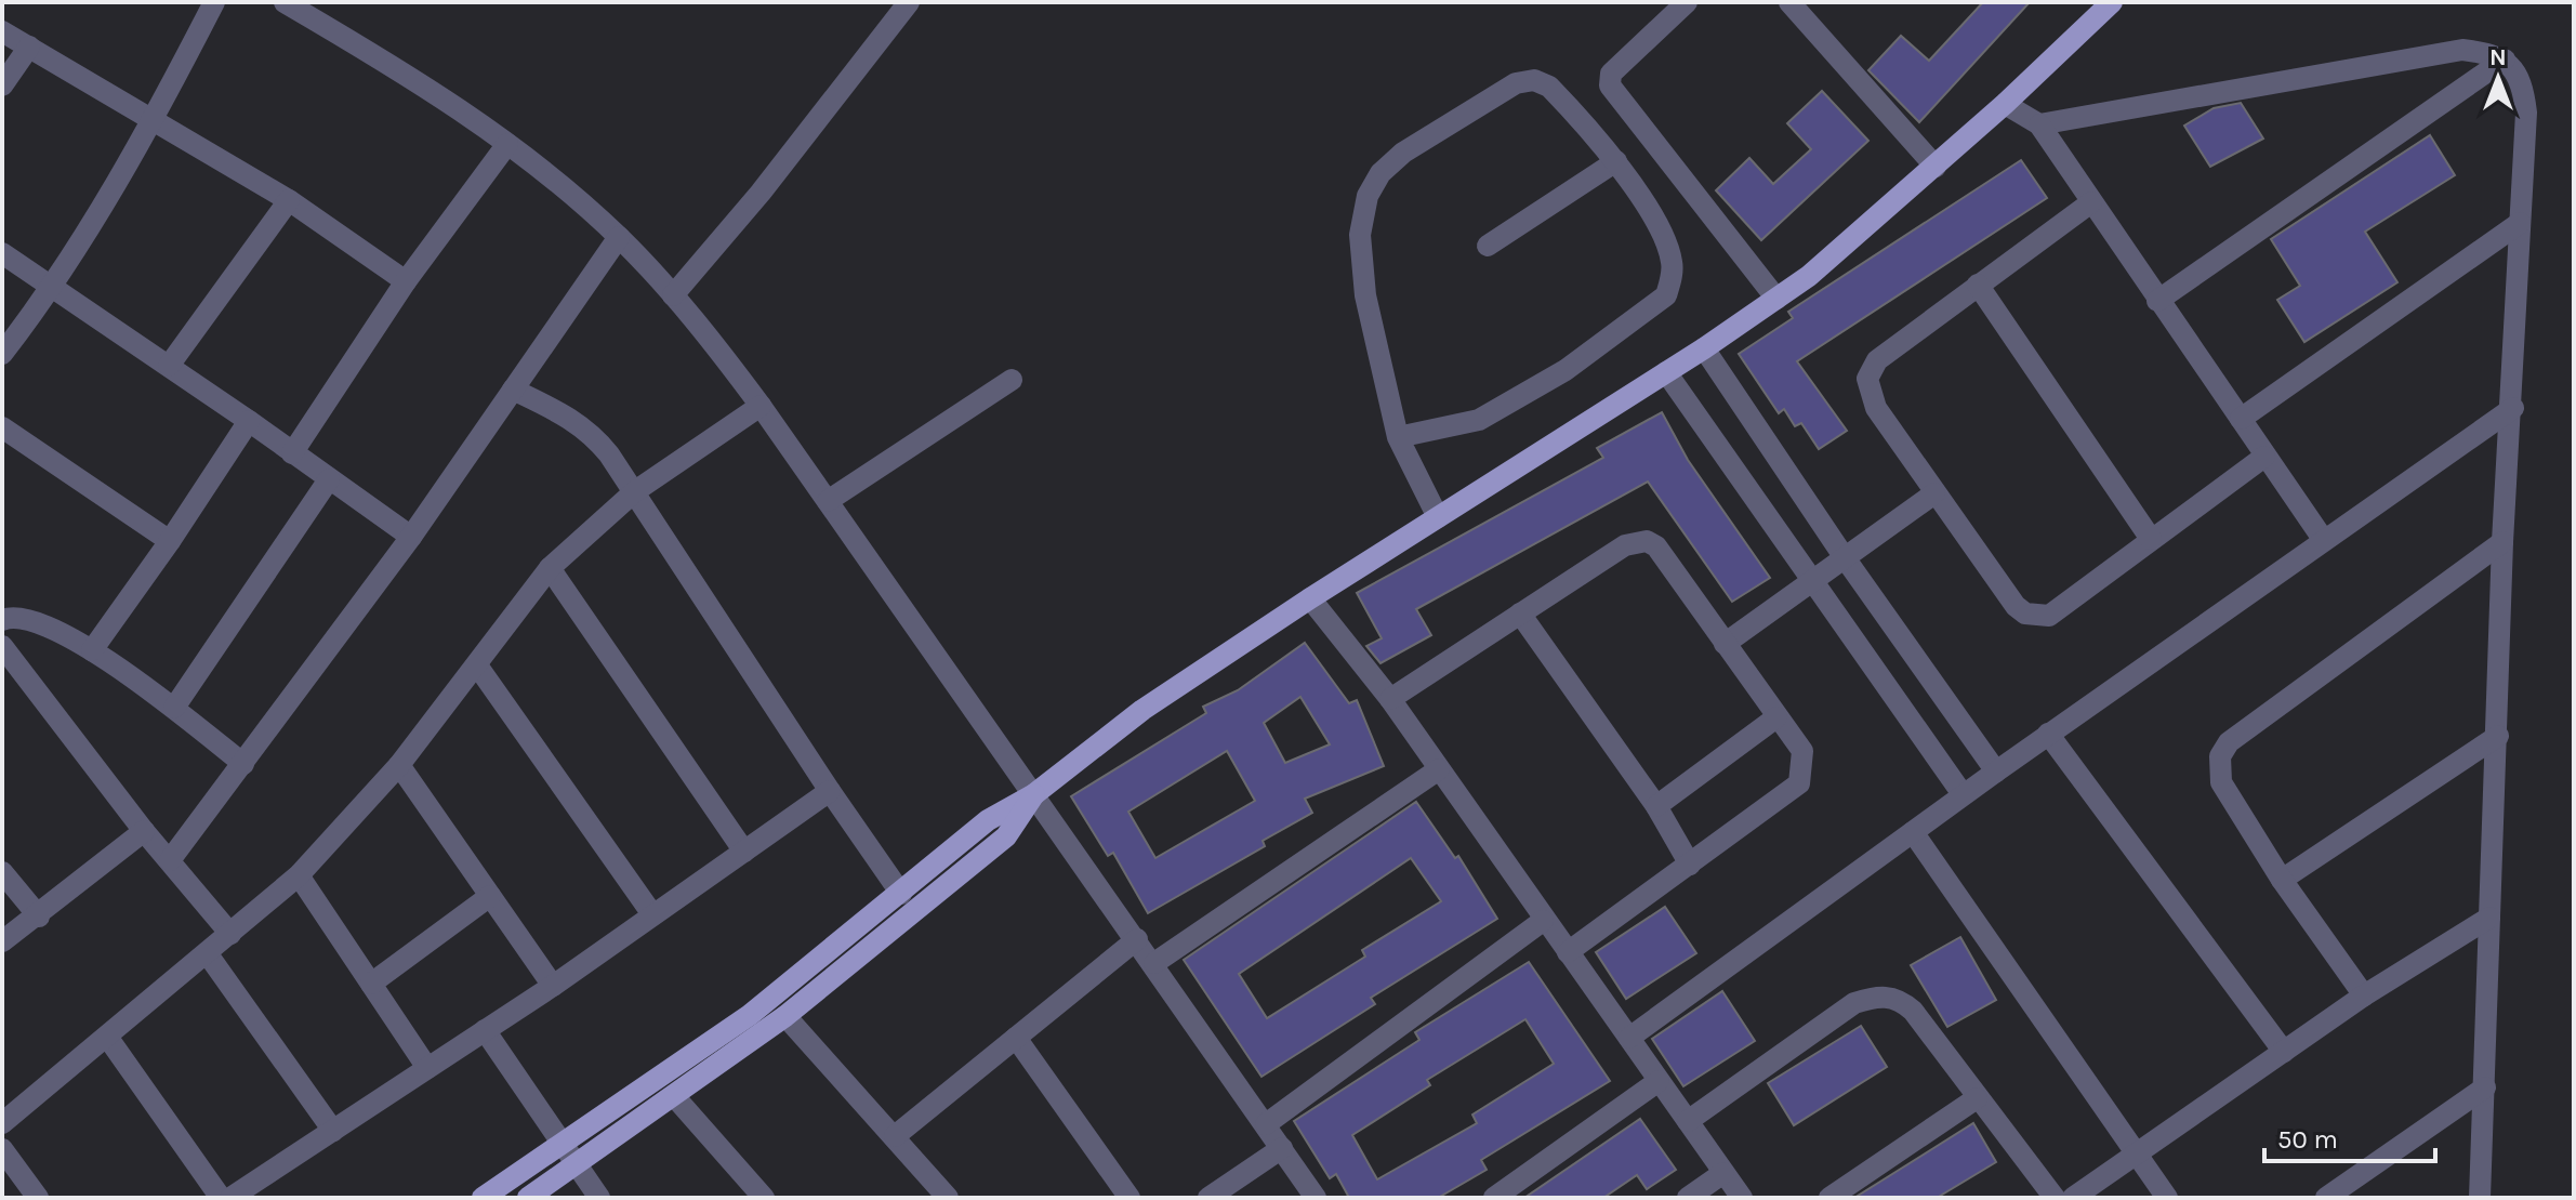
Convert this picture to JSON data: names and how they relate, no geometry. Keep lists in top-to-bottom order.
{
  "scale_bar": "50 m",
  "north": "top"
}
